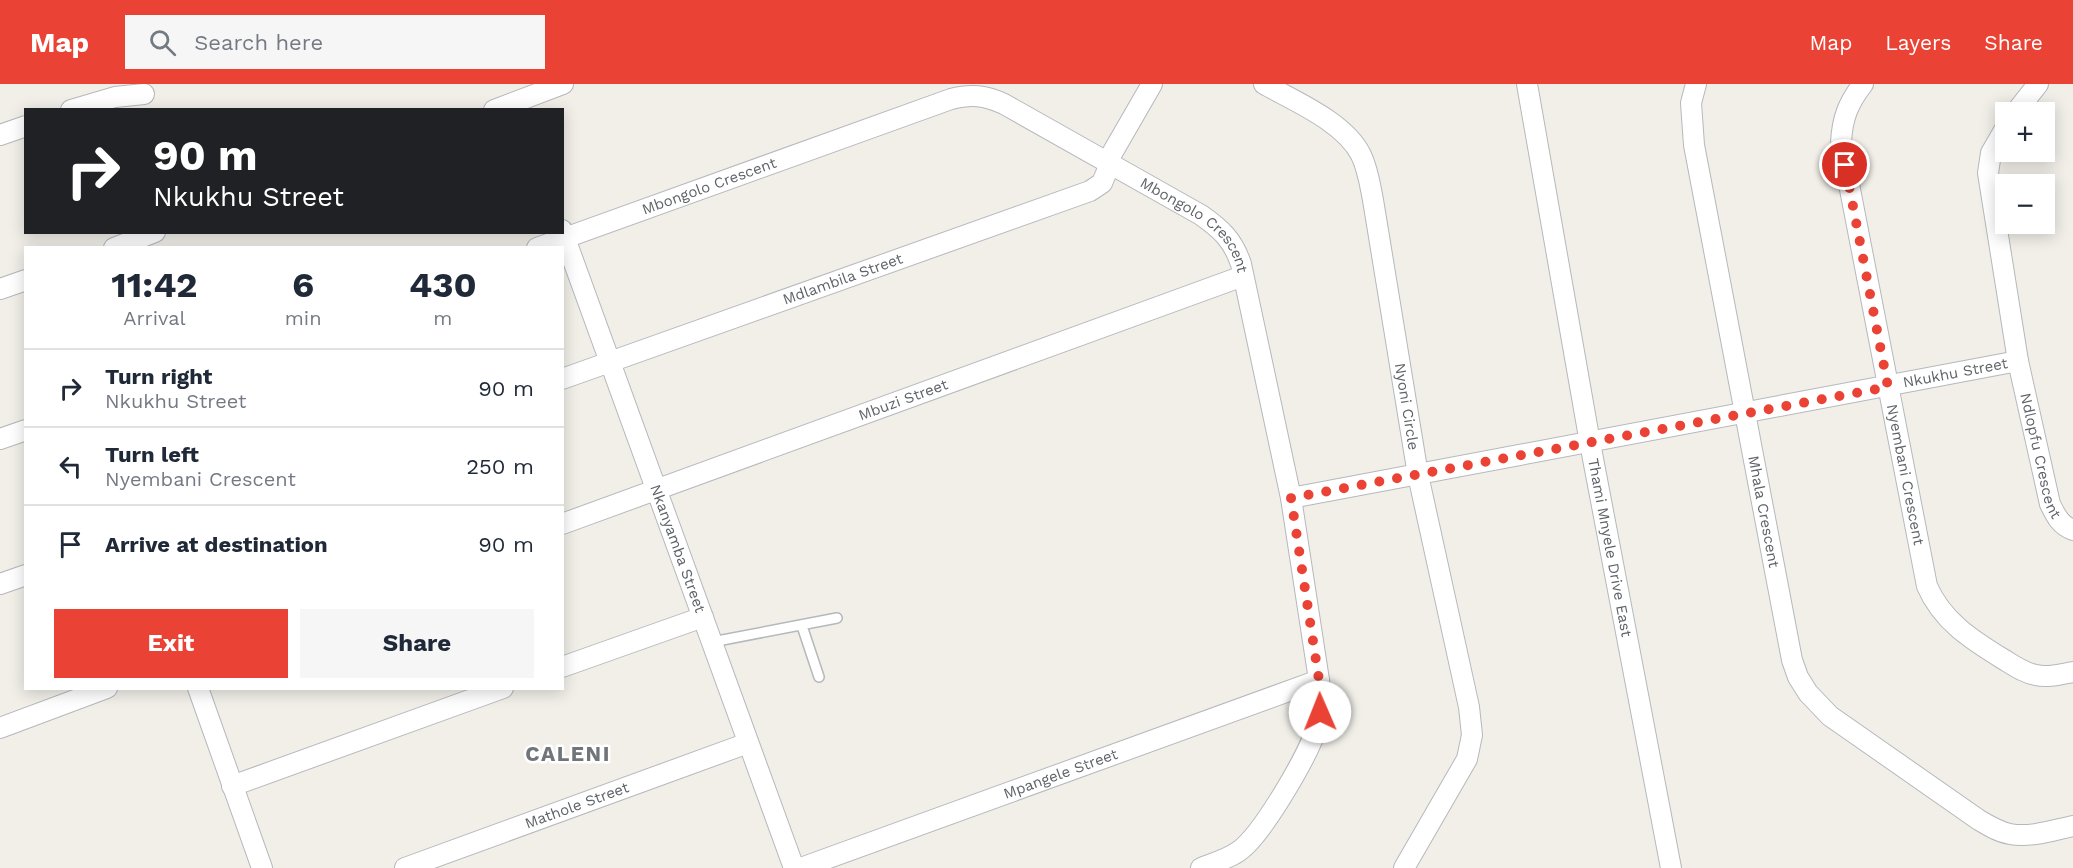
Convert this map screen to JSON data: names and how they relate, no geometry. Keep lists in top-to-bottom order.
{
  "streets": {
    "street": [
      "Mbongolo Crescent",
      "Mdlambila Street",
      "Nkukhu Street",
      "Mbuzi Street",
      "Nyoni Circle",
      "Ndlopfu Crescent",
      "Nyembani Crescent",
      "Mhala Crescent",
      "Thami Mnyele Drive East",
      "Nkanyamba Street",
      "Mpangele Street",
      "Mathole Street"
    ]
  },
  "crossings": [
    ["Mbongolo Crescent", "Nkukhu Street"],
    ["Mbongolo Crescent", "Mbuzi Street"],
    ["Mbongolo Crescent", "Nkanyamba Street"],
    ["Mbongolo Crescent", "Mpangele Street"],
    ["Mdlambila Street", "Nkanyamba Street"],
    ["Nkukhu Street", "Nyoni Circle"],
    ["Nkukhu Street", "Ndlopfu Crescent"],
    ["Nkukhu Street", "Nyembani Crescent"],
    ["Nkukhu Street", "Mhala Crescent"],
    ["Nkukhu Street", "Thami Mnyele Drive East"],
    ["Mbuzi Street", "Nkanyamba Street"],
    ["Nkanyamba Street", "Mathole Street"]
  ],
  "districts": ["CALENI"],
  "page": {
    "header": "Map",
    "search": "Search here",
    "nav": ["Map", "Layers", "Share"],
    "map_buttons": ["+", "−"],
    "turn": ["90 m", "Nkukhu Street"],
    "eta": [
      "11:42",
      "Arrival",
      "6",
      "min",
      "430",
      "m"
    ],
    "list": [
      {
        "name": "Turn right",
        "note": "Nkukhu Street",
        "value": "90 m"
      },
      {
        "name": "Turn left",
        "note": "Nyembani Crescent",
        "value": "250 m"
      },
      {
        "name": "Arrive at destination",
        "value": "90 m"
      }
    ],
    "buttons": ["Exit", "Share"]
  }
}
